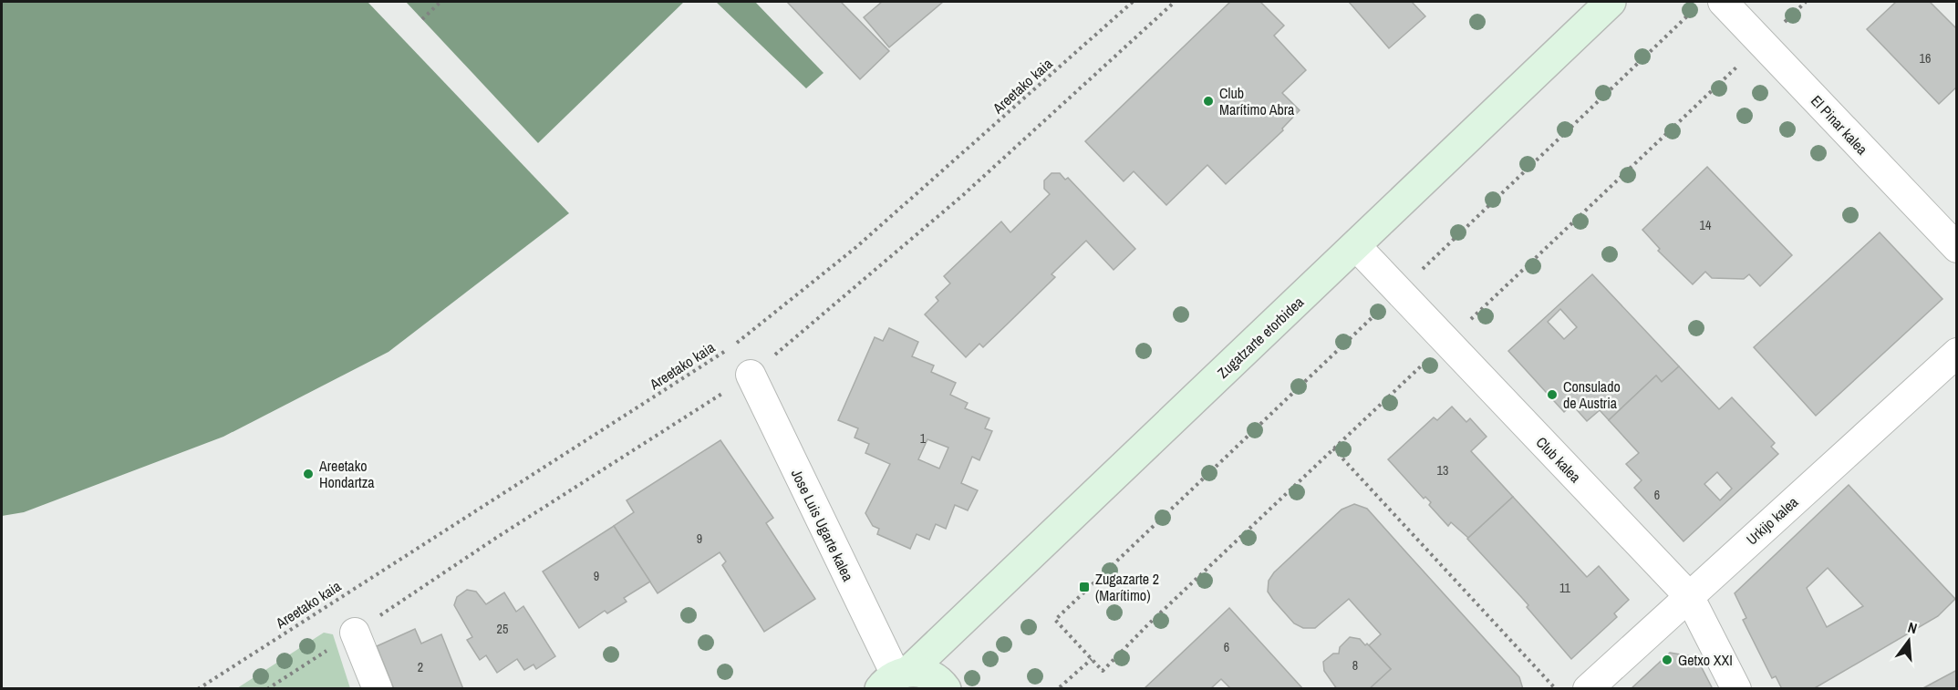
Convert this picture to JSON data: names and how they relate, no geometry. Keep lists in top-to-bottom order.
{
  "streets": {
    "street": [
      "El Pinar kalea",
      "Zugatzarte etorbidea",
      "Club kalea",
      "Urkijo kalea",
      "Jose Luis Ugarte kalea"
    ],
    "path": ["Areetako kaia"]
  },
  "crossings": [
    ["Zugatzarte etorbidea", "Club kalea"],
    ["Zugatzarte etorbidea", "Jose Luis Ugarte kalea"],
    ["Club kalea", "Urkijo kalea"]
  ],
  "places": {
    "other": [
      "Club Marítimo Abra",
      "Consulado de Austria",
      "Areetako Hondartza",
      "Getxo XXI"
    ],
    "transit": ["Zugazarte 2 (Marítimo)"]
  },
  "house_numbers": [
    "16",
    "14",
    "1",
    "13",
    "6",
    "9",
    "9",
    "11",
    "25",
    "6",
    "8",
    "2"
  ],
  "north": "top"
}
